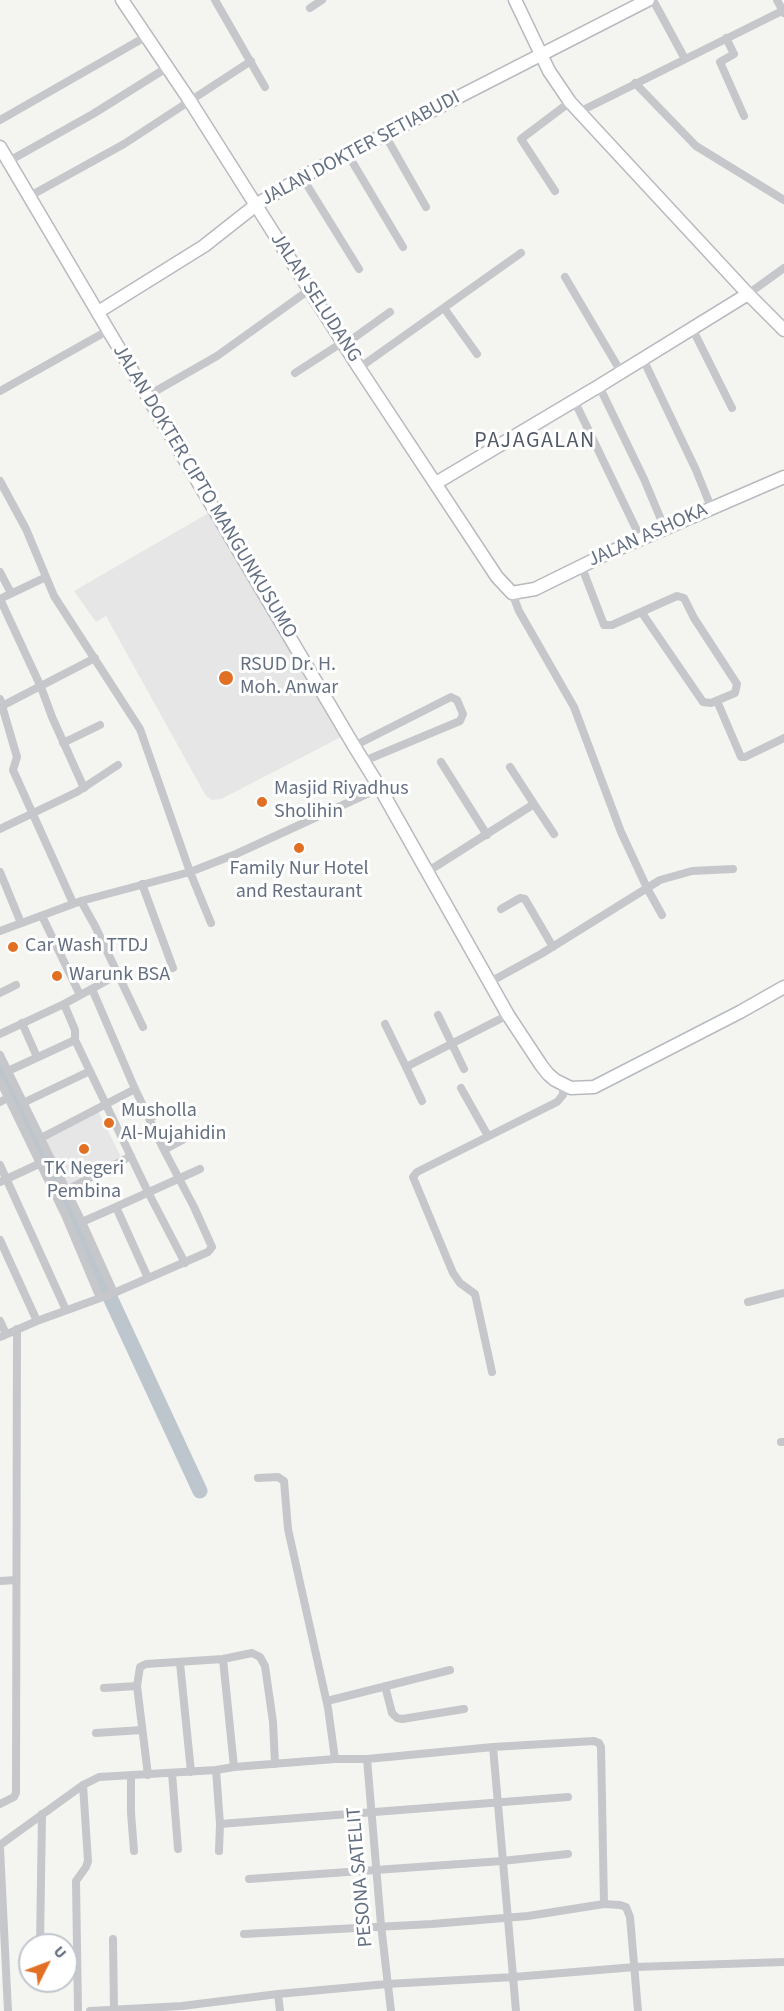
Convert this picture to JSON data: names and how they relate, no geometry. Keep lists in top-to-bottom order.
{
  "streets": {
    "street": [
      "JALAN DOKTER SETIABUDI",
      "JALAN SELUDANG",
      "JALAN DOKTER CIPTO MANGUNKUSUMO",
      "JALAN ASHOKA",
      "PESONA SATELIT"
    ]
  },
  "crossings": [
    ["JALAN DOKTER SETIABUDI", "JALAN SELUDANG"],
    ["JALAN DOKTER SETIABUDI", "JALAN DOKTER CIPTO MANGUNKUSUMO"],
    ["JALAN SELUDANG", "JALAN ASHOKA"]
  ],
  "districts": ["PAJAGALAN"],
  "places": [
    "RSUD Dr. H. Moh. Anwar",
    "Masjid Riyadhus Sholihin",
    "Family Nur Hotel and Restaurant",
    "Car Wash TTDJ",
    "Warunk BSA",
    "Musholla Al-Mujahidin",
    "TK Negeri Pembina"
  ],
  "north": "top right"
}
